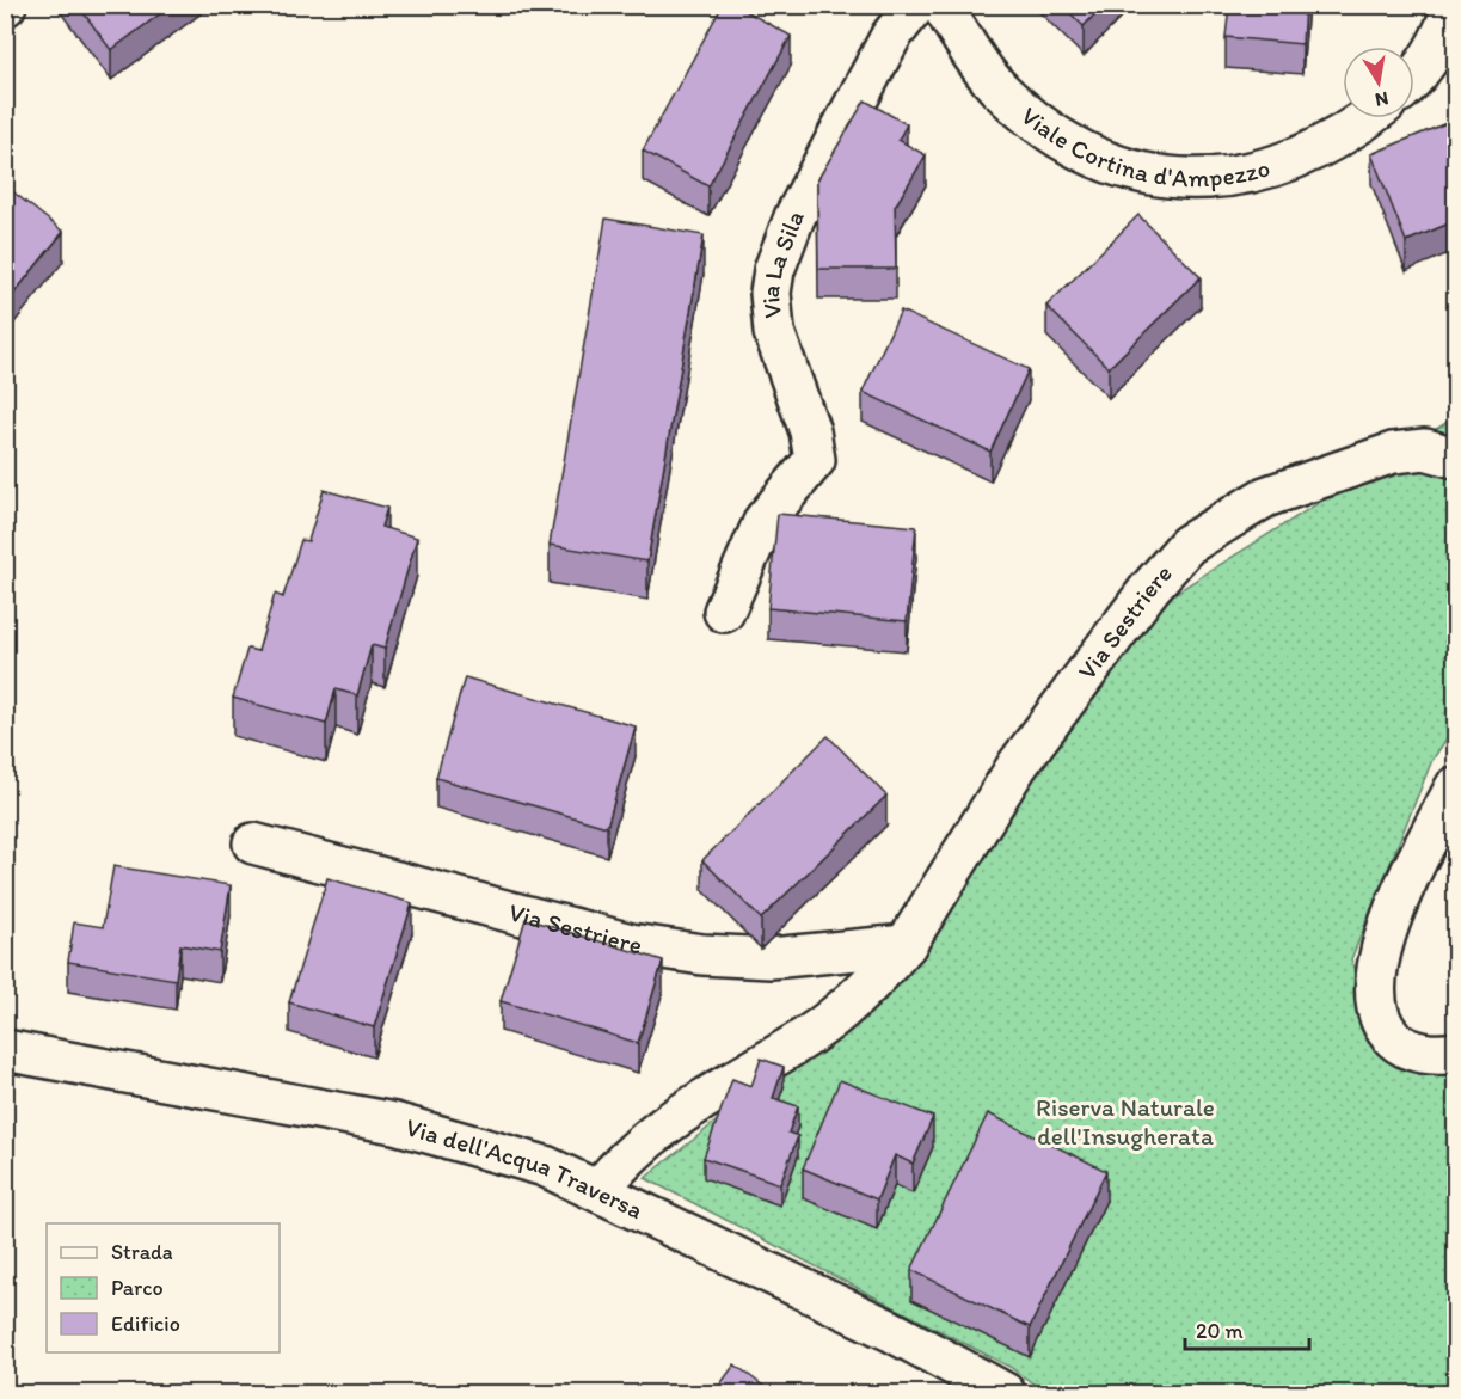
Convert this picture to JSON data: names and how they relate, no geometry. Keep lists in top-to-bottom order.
{
  "streets": {
    "street": [
      "Viale Cortina d'Ampezzo",
      "Via La Sila",
      "Via Sestriere",
      "Via dell'Acqua Traversa"
    ]
  },
  "crossings": [
    ["Via Sestriere", "Via dell'Acqua Traversa"]
  ],
  "parks": ["Riserva Naturale dell'Insugherata"],
  "legend": ["Strada", "Parco", "Edificio"],
  "scale_bar": "20 m",
  "north": "bottom"
}
